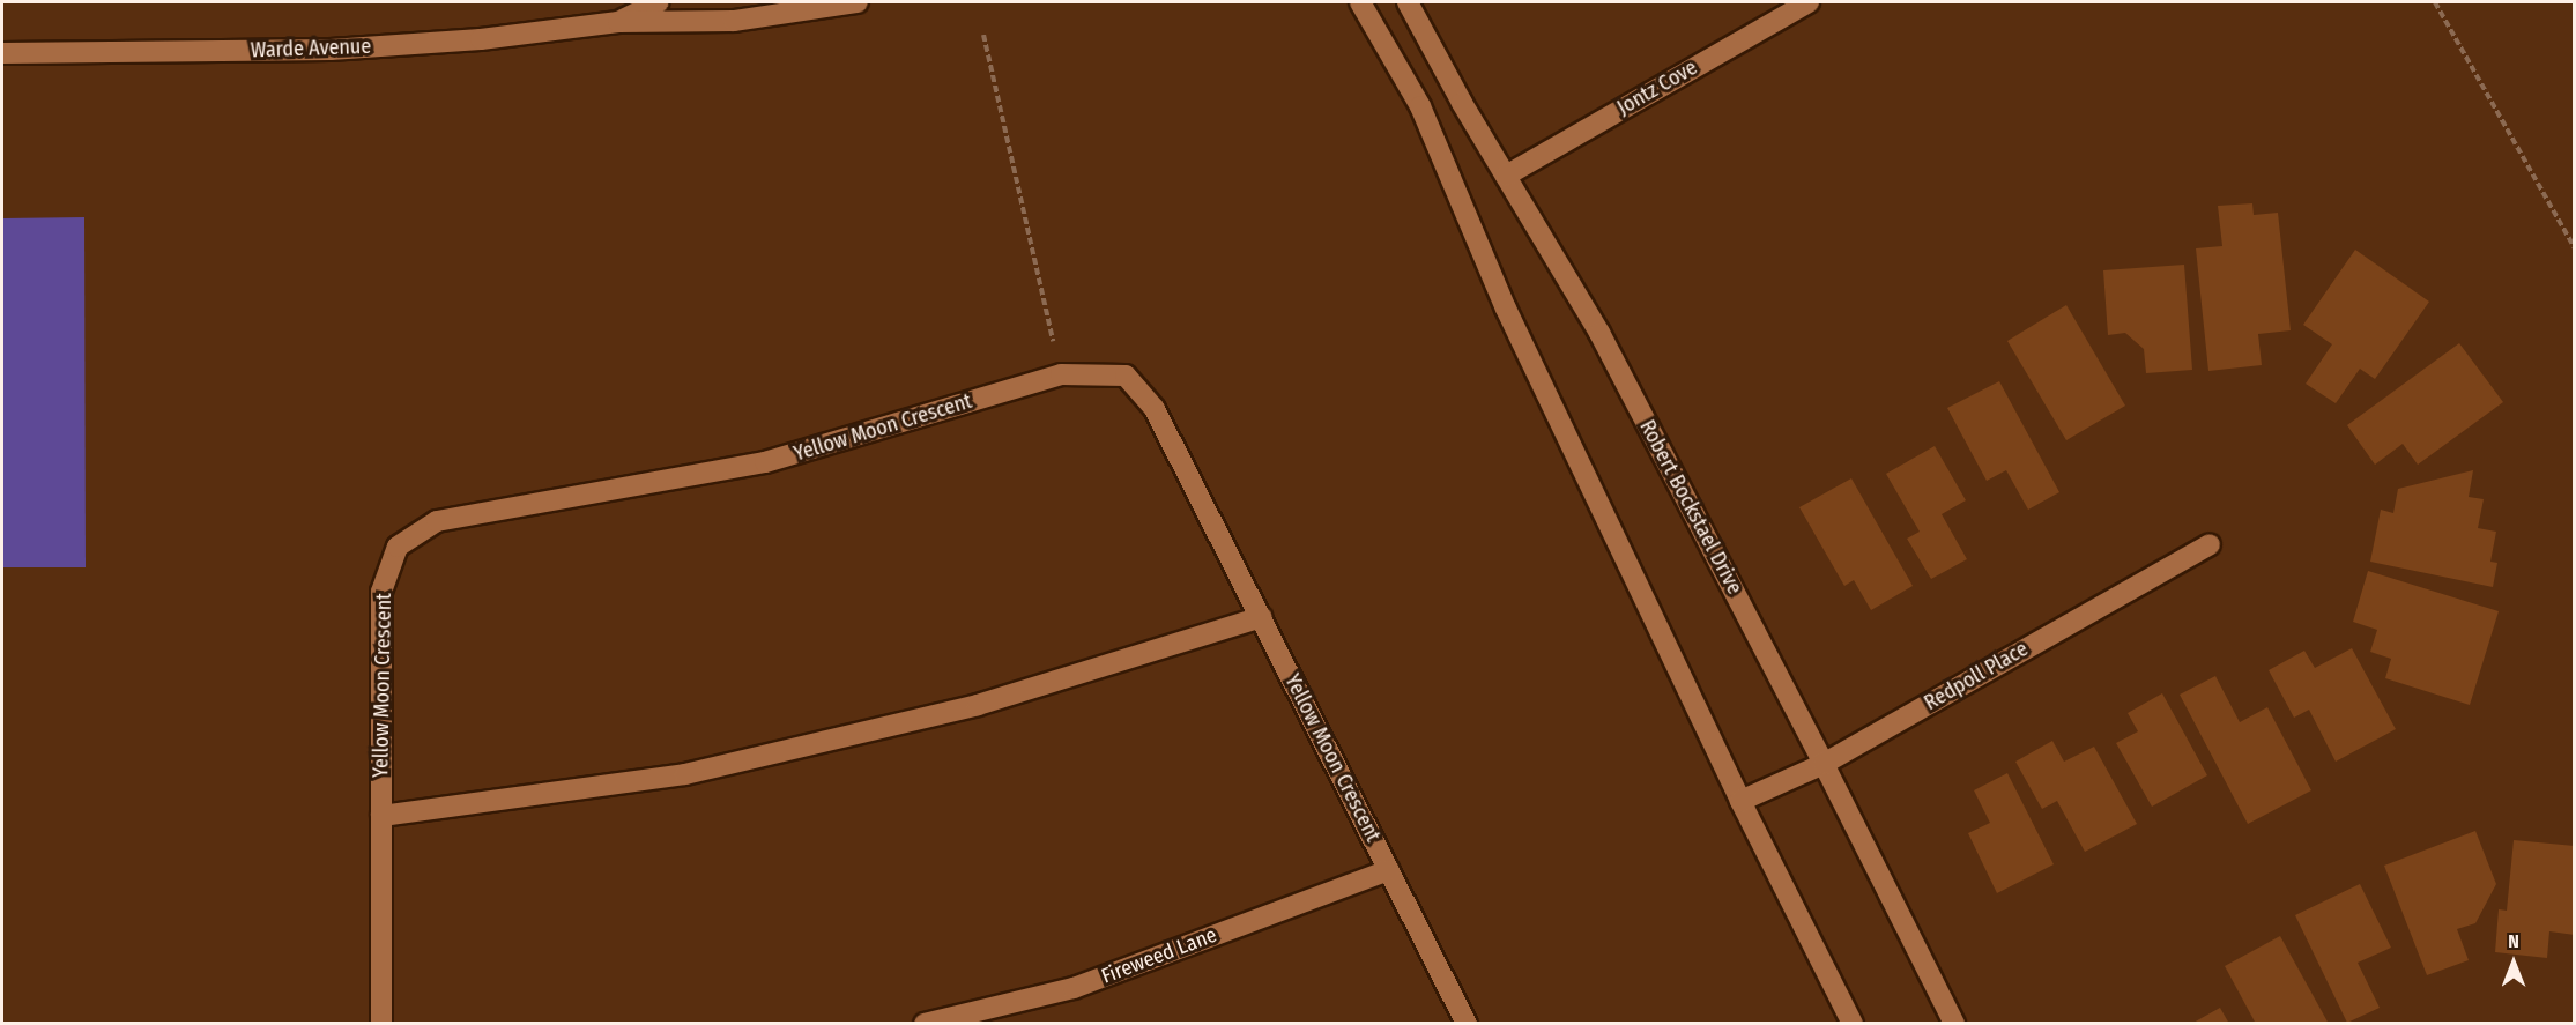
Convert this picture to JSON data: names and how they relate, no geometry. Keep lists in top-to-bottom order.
{
  "streets": {
    "street": [
      "Warde Avenue",
      "Jontz Cove",
      "Yellow Moon Crescent",
      "Robert Bockstael Drive",
      "Redpoll Place",
      "Fireweed Lane"
    ]
  },
  "crossings": [
    ["Jontz Cove", "Robert Bockstael Drive"],
    ["Yellow Moon Crescent", "Fireweed Lane"],
    ["Robert Bockstael Drive", "Redpoll Place"]
  ],
  "north": "top"
}
